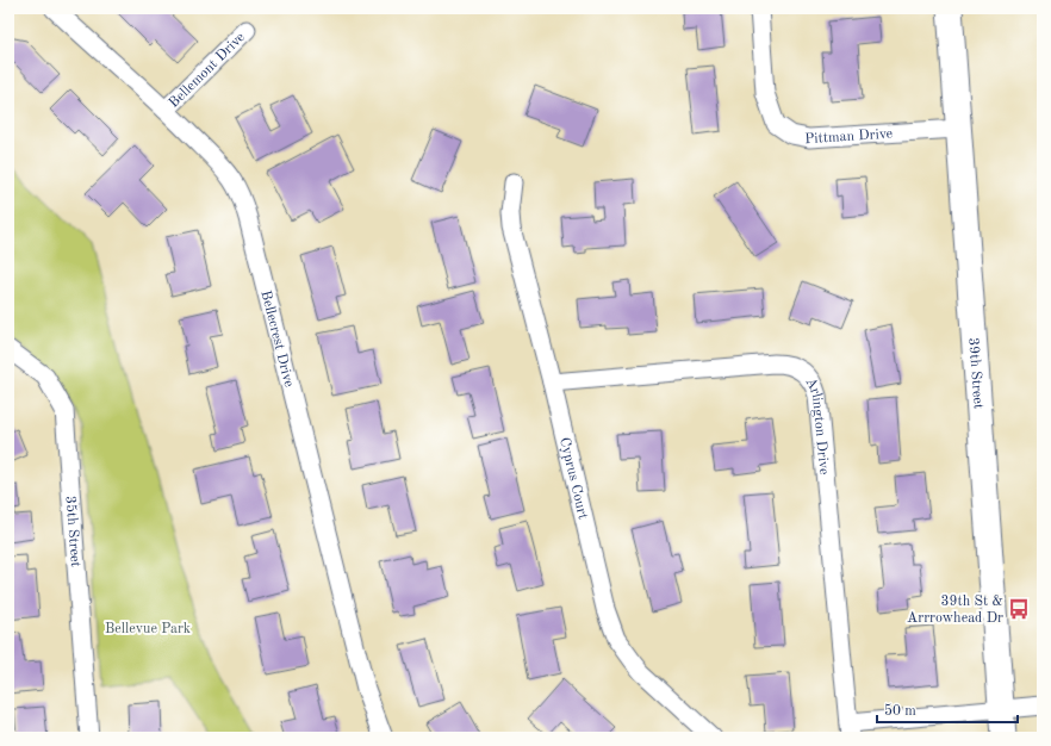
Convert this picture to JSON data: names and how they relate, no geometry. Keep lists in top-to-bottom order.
{
  "streets": {
    "main road": ["39th Street"],
    "street": [
      "Bellemont Drive",
      "Pittman Drive",
      "Bellecrest Drive",
      "Arlington Drive",
      "Cyprus Court",
      "35th Street"
    ]
  },
  "crossings": [
    ["Bellemont Drive", "Bellecrest Drive"],
    ["Pittman Drive", "39th Street"],
    ["Arlington Drive", "Cyprus Court"]
  ],
  "parks": ["Bellevue Park"],
  "places": {
    "bus stop": ["39th St & Arrrowhead Dr"]
  },
  "scale_bar": "50 m"
}
